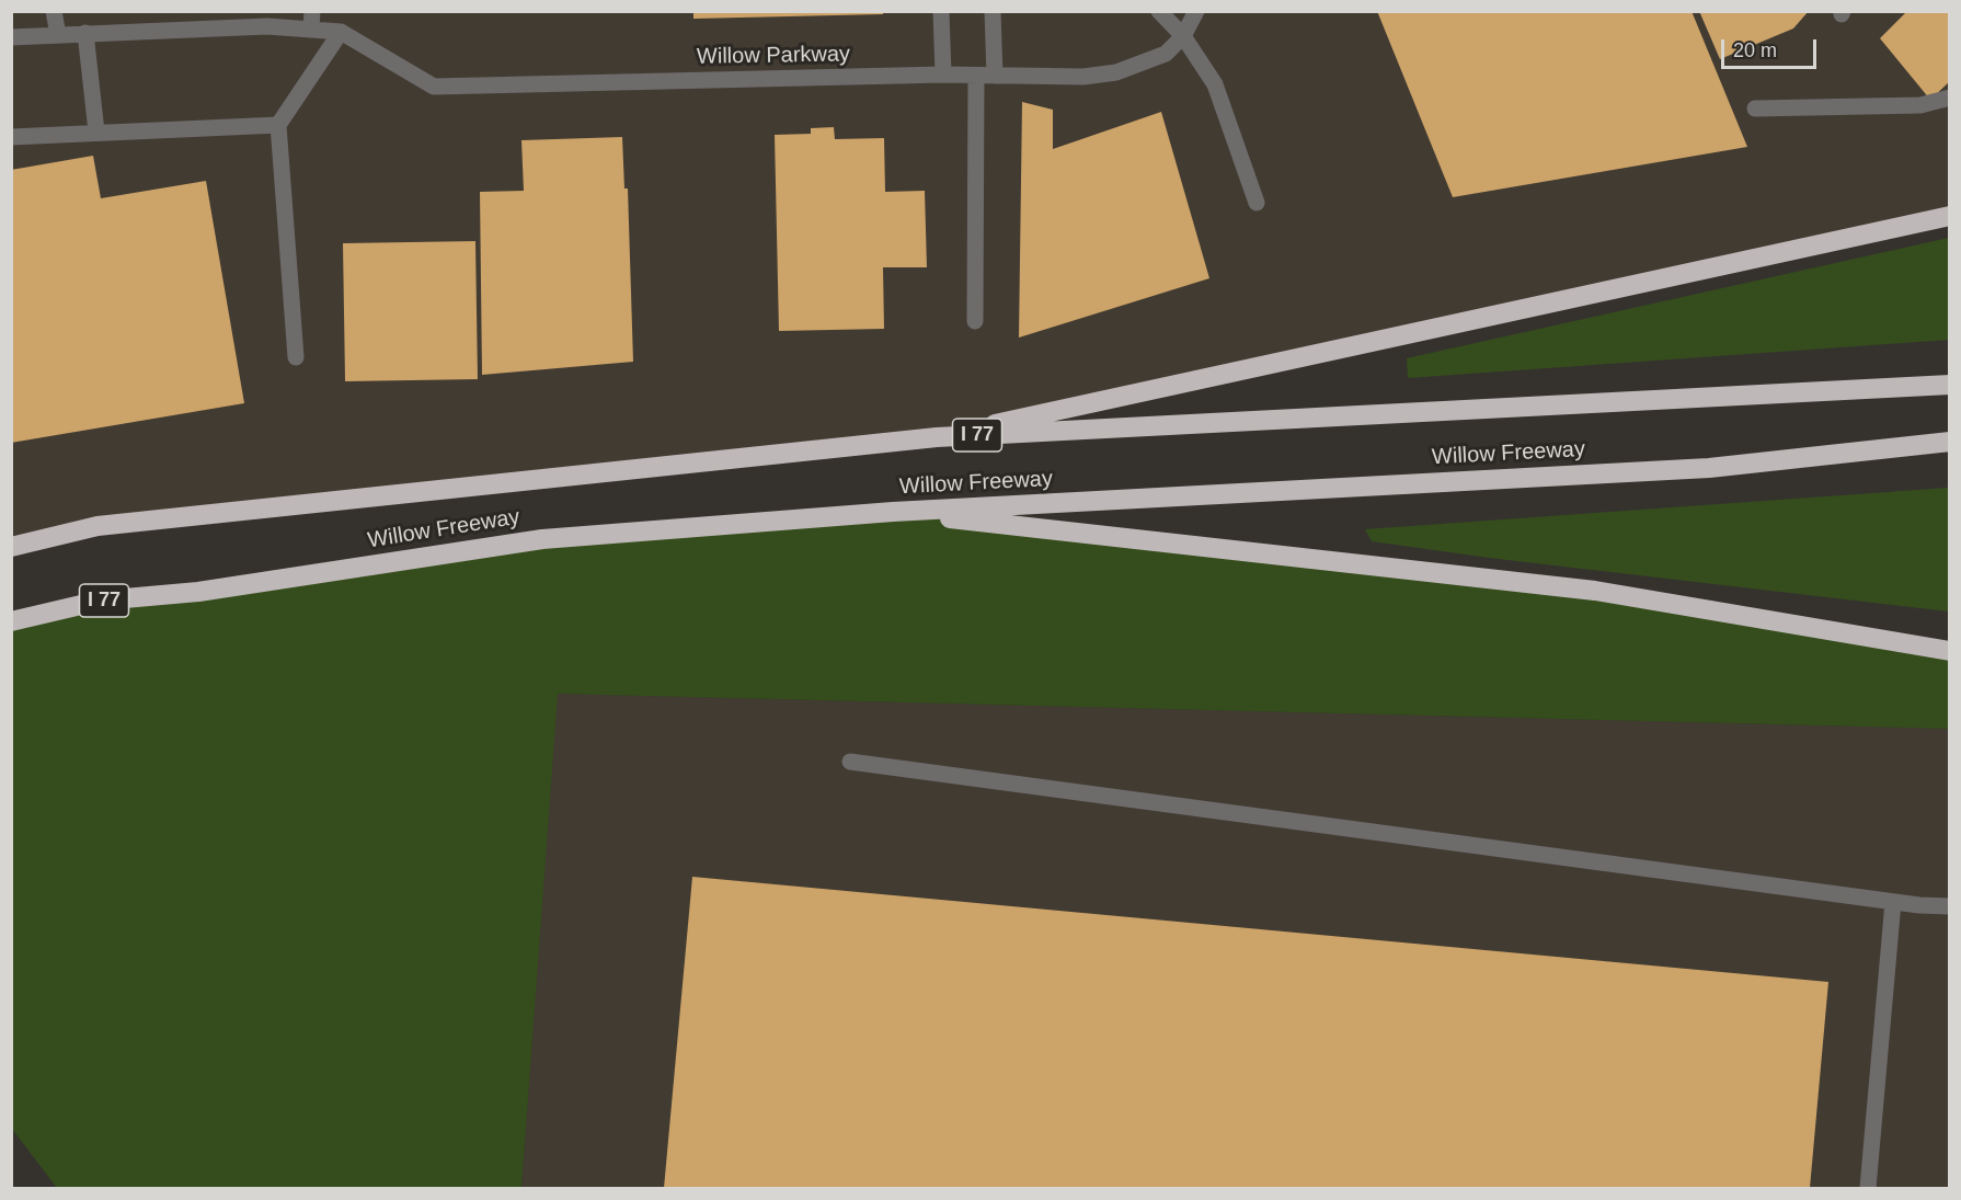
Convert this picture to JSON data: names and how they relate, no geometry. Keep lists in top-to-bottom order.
{
  "streets": {
    "highway": ["I 77", "Willow Freeway"],
    "street": ["Willow Parkway"]
  },
  "scale_bar": "20 m"
}
